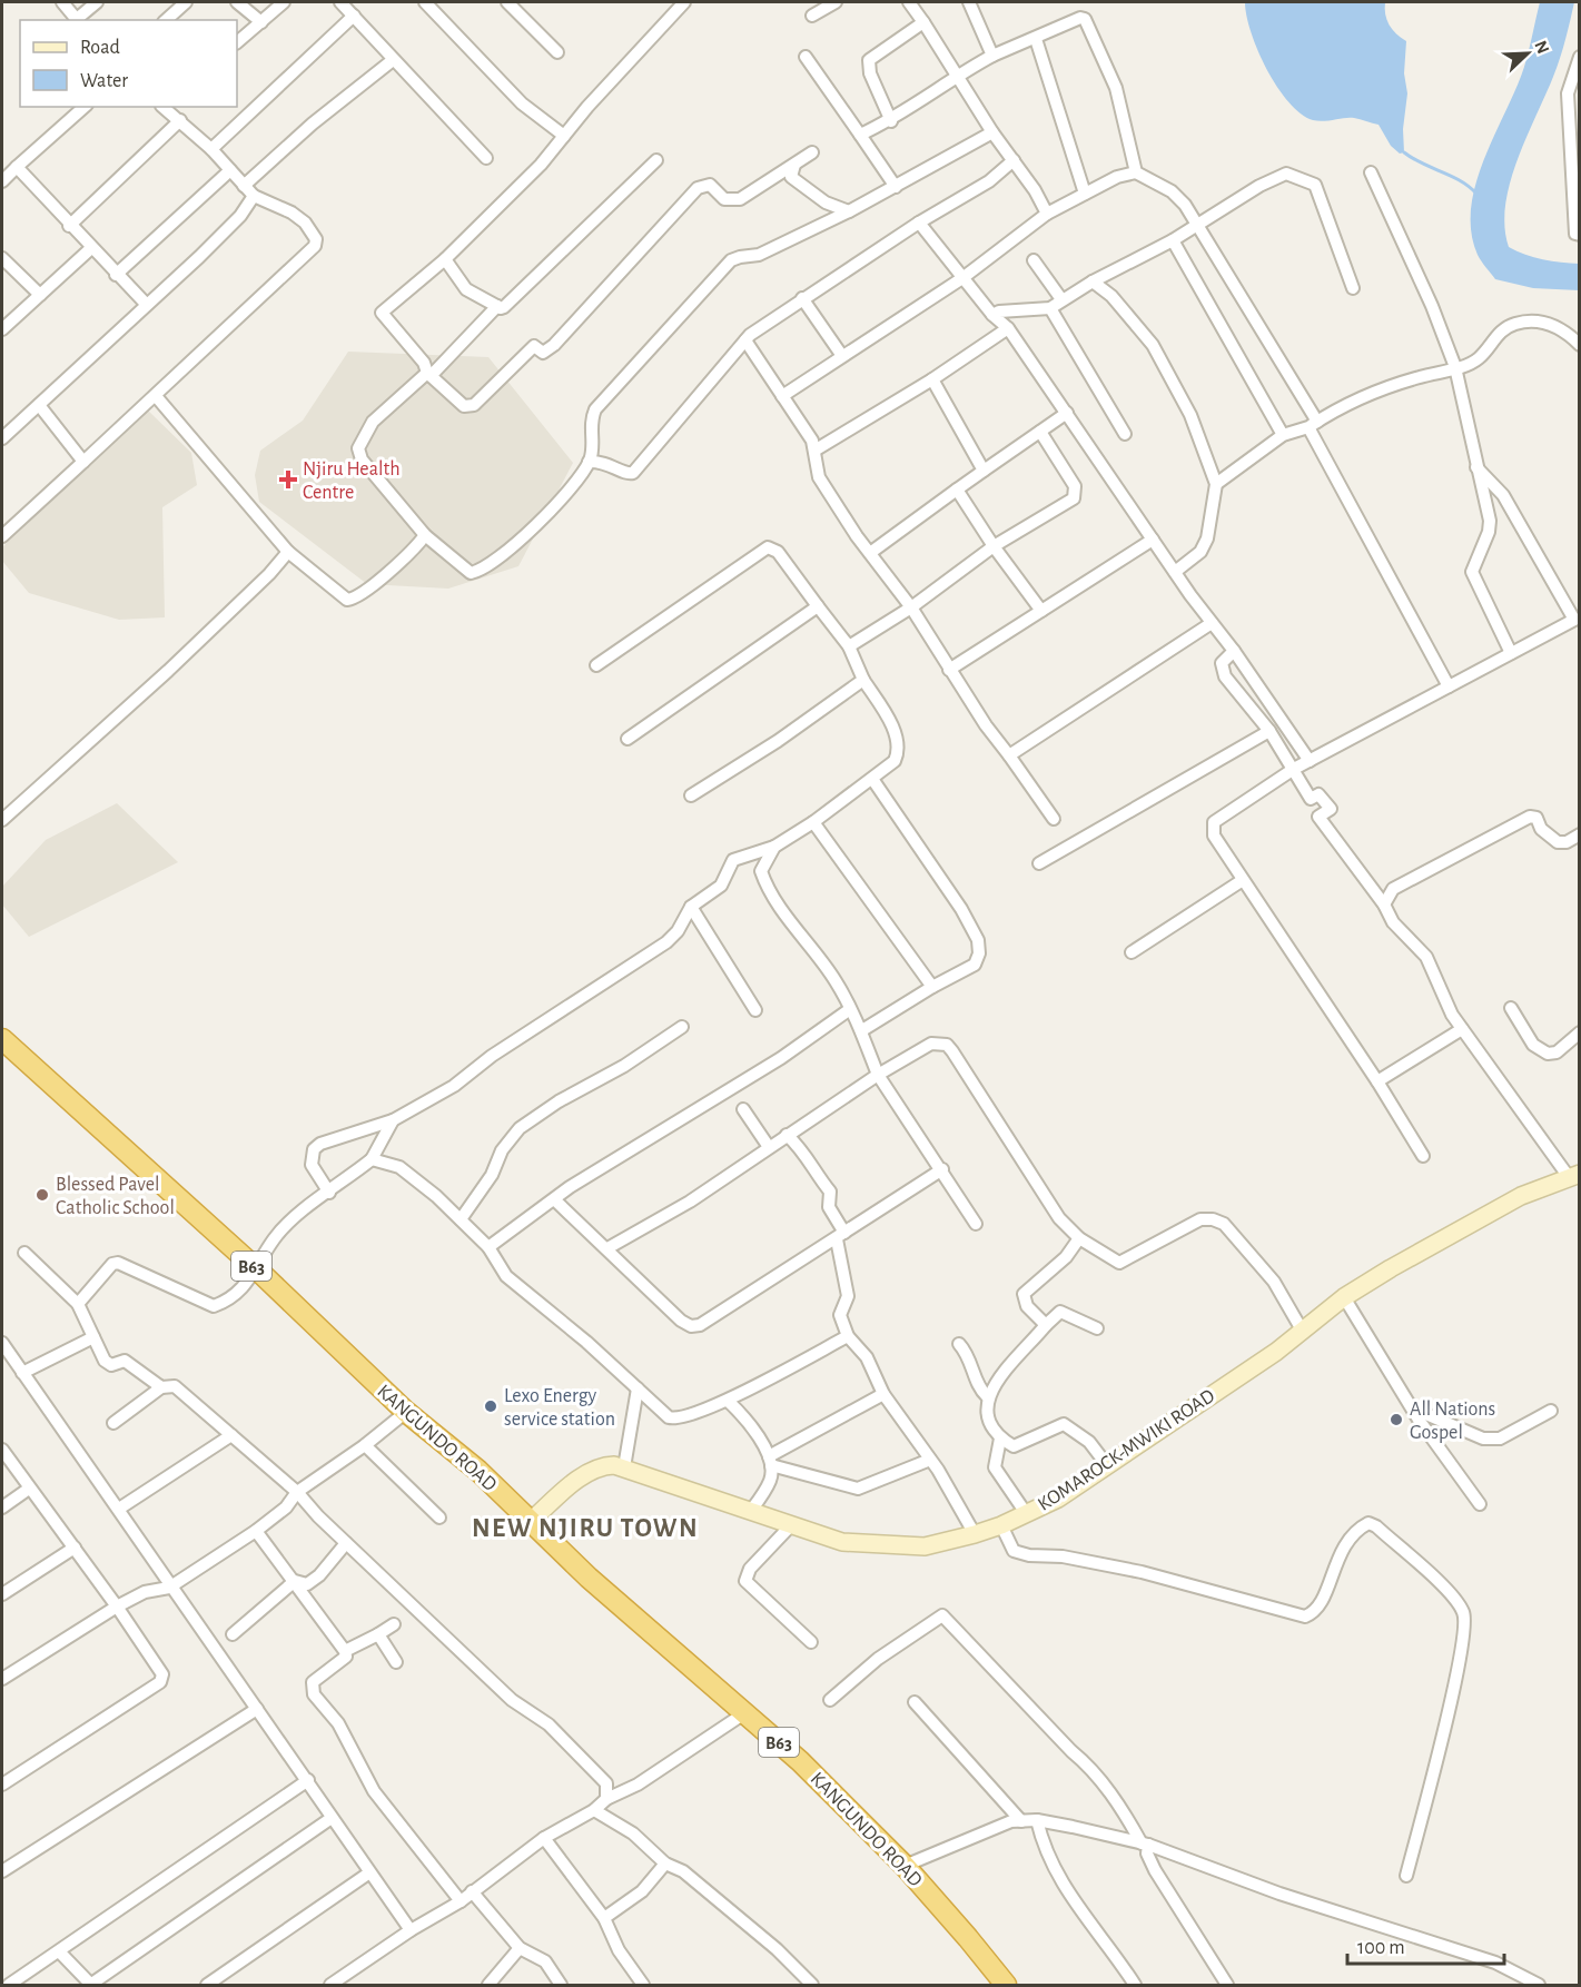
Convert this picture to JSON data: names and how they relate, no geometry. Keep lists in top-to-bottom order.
{
  "streets": {
    "highway": ["B63", "KANGUNDO ROAD"],
    "main road": ["KOMAROCK-MWIKI ROAD"]
  },
  "crossings": [
    ["KANGUNDO ROAD", "KOMAROCK-MWIKI ROAD"]
  ],
  "districts": ["NEW NJIRU TOWN"],
  "places": {
    "health": ["Njiru Health Centre"],
    "other": ["Blessed Pavel Catholic School", "Lexo Energy service station", "All Nations Gospel"]
  },
  "legend": ["Road", "Water"],
  "scale_bar": "100 m",
  "north": "top right"
}
